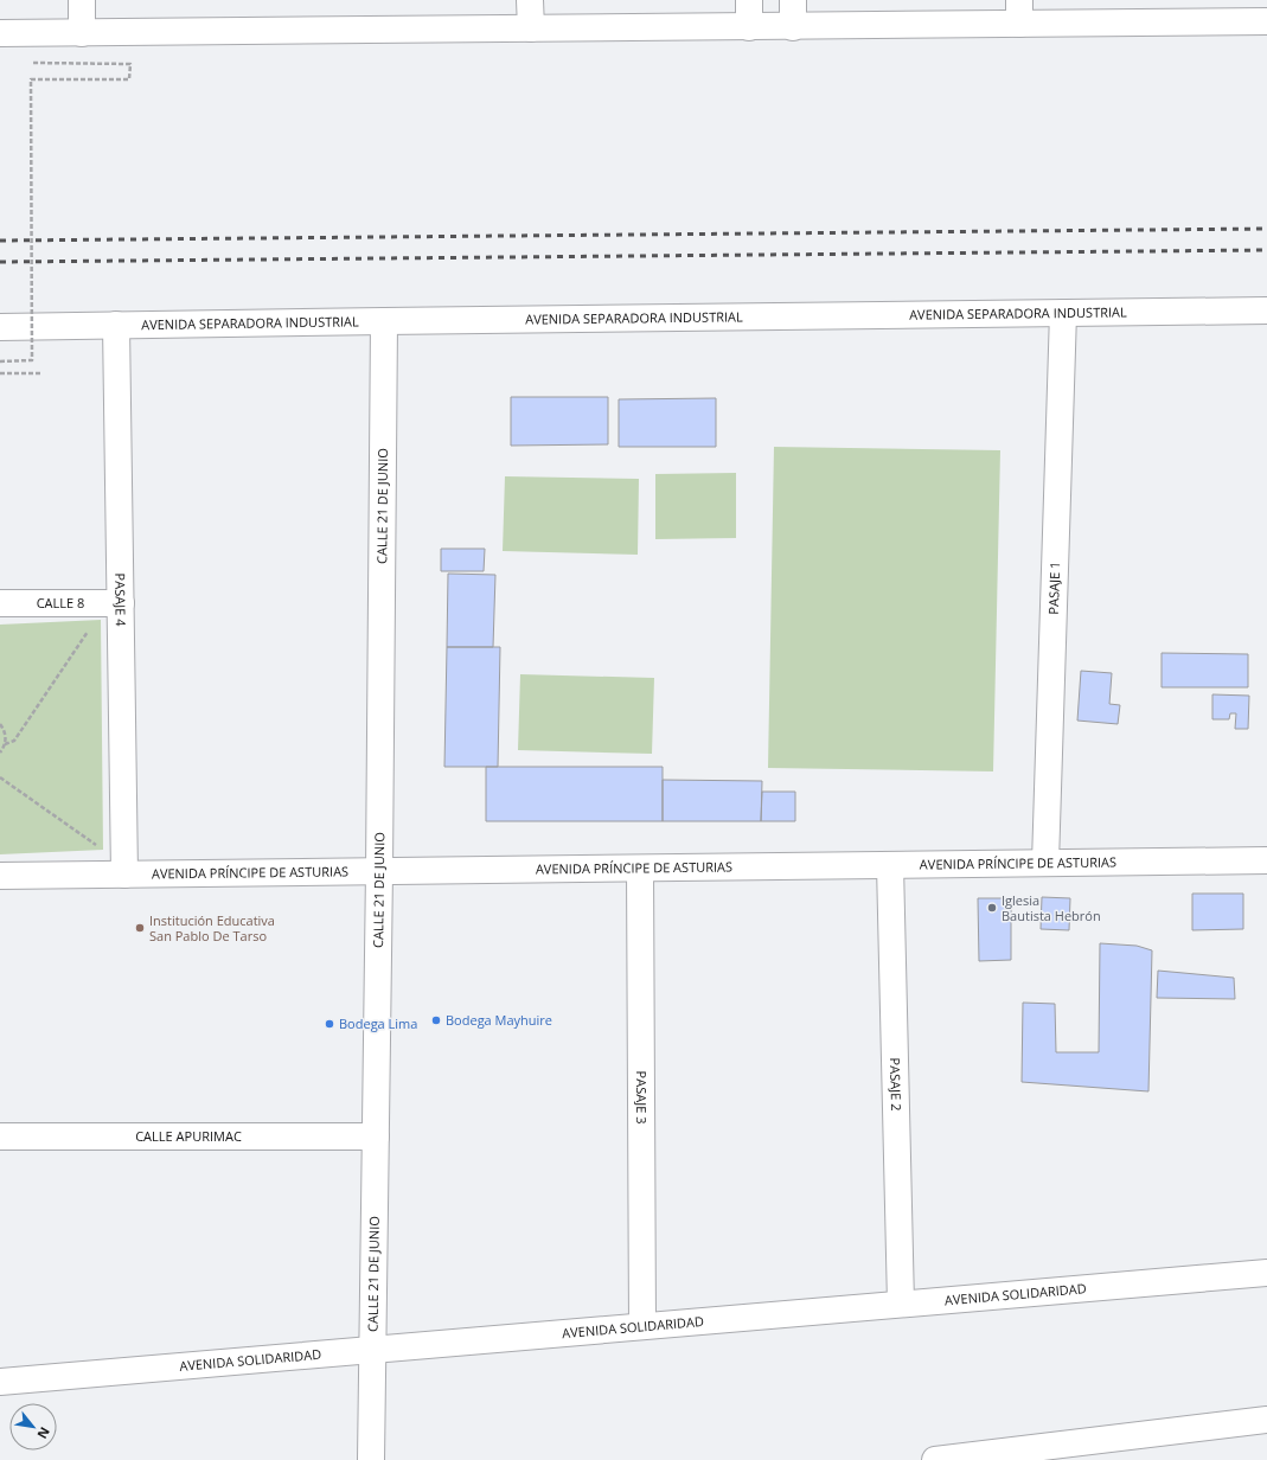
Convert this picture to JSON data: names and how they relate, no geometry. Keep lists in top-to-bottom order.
{
  "streets": {
    "street": [
      "AVENIDA SEPARADORA INDUSTRIAL",
      "CALLE 21 DE JUNIO",
      "PASAJE 1",
      "PASAJE 4",
      "CALLE 8",
      "AVENIDA PRÍNCIPE DE ASTURIAS",
      "PASAJE 2",
      "PASAJE 3",
      "CALLE APURIMAC",
      "AVENIDA SOLIDARIDAD"
    ]
  },
  "crossings": [
    ["AVENIDA SEPARADORA INDUSTRIAL", "CALLE 21 DE JUNIO"],
    ["AVENIDA SEPARADORA INDUSTRIAL", "PASAJE 1"],
    ["AVENIDA SEPARADORA INDUSTRIAL", "PASAJE 4"],
    ["CALLE 21 DE JUNIO", "AVENIDA PRÍNCIPE DE ASTURIAS"],
    ["CALLE 21 DE JUNIO", "CALLE APURIMAC"],
    ["CALLE 21 DE JUNIO", "AVENIDA SOLIDARIDAD"],
    ["PASAJE 1", "AVENIDA PRÍNCIPE DE ASTURIAS"],
    ["PASAJE 4", "CALLE 8"],
    ["PASAJE 4", "AVENIDA PRÍNCIPE DE ASTURIAS"],
    ["AVENIDA PRÍNCIPE DE ASTURIAS", "PASAJE 2"],
    ["AVENIDA PRÍNCIPE DE ASTURIAS", "PASAJE 3"],
    ["PASAJE 2", "AVENIDA SOLIDARIDAD"],
    ["PASAJE 3", "AVENIDA SOLIDARIDAD"]
  ],
  "places": [
    "Iglesia Bautista Hebrón",
    "Institución Educativa San Pablo De Tarso",
    "Bodega Mayhuire",
    "Bodega Lima"
  ],
  "north": "bottom right"
}
